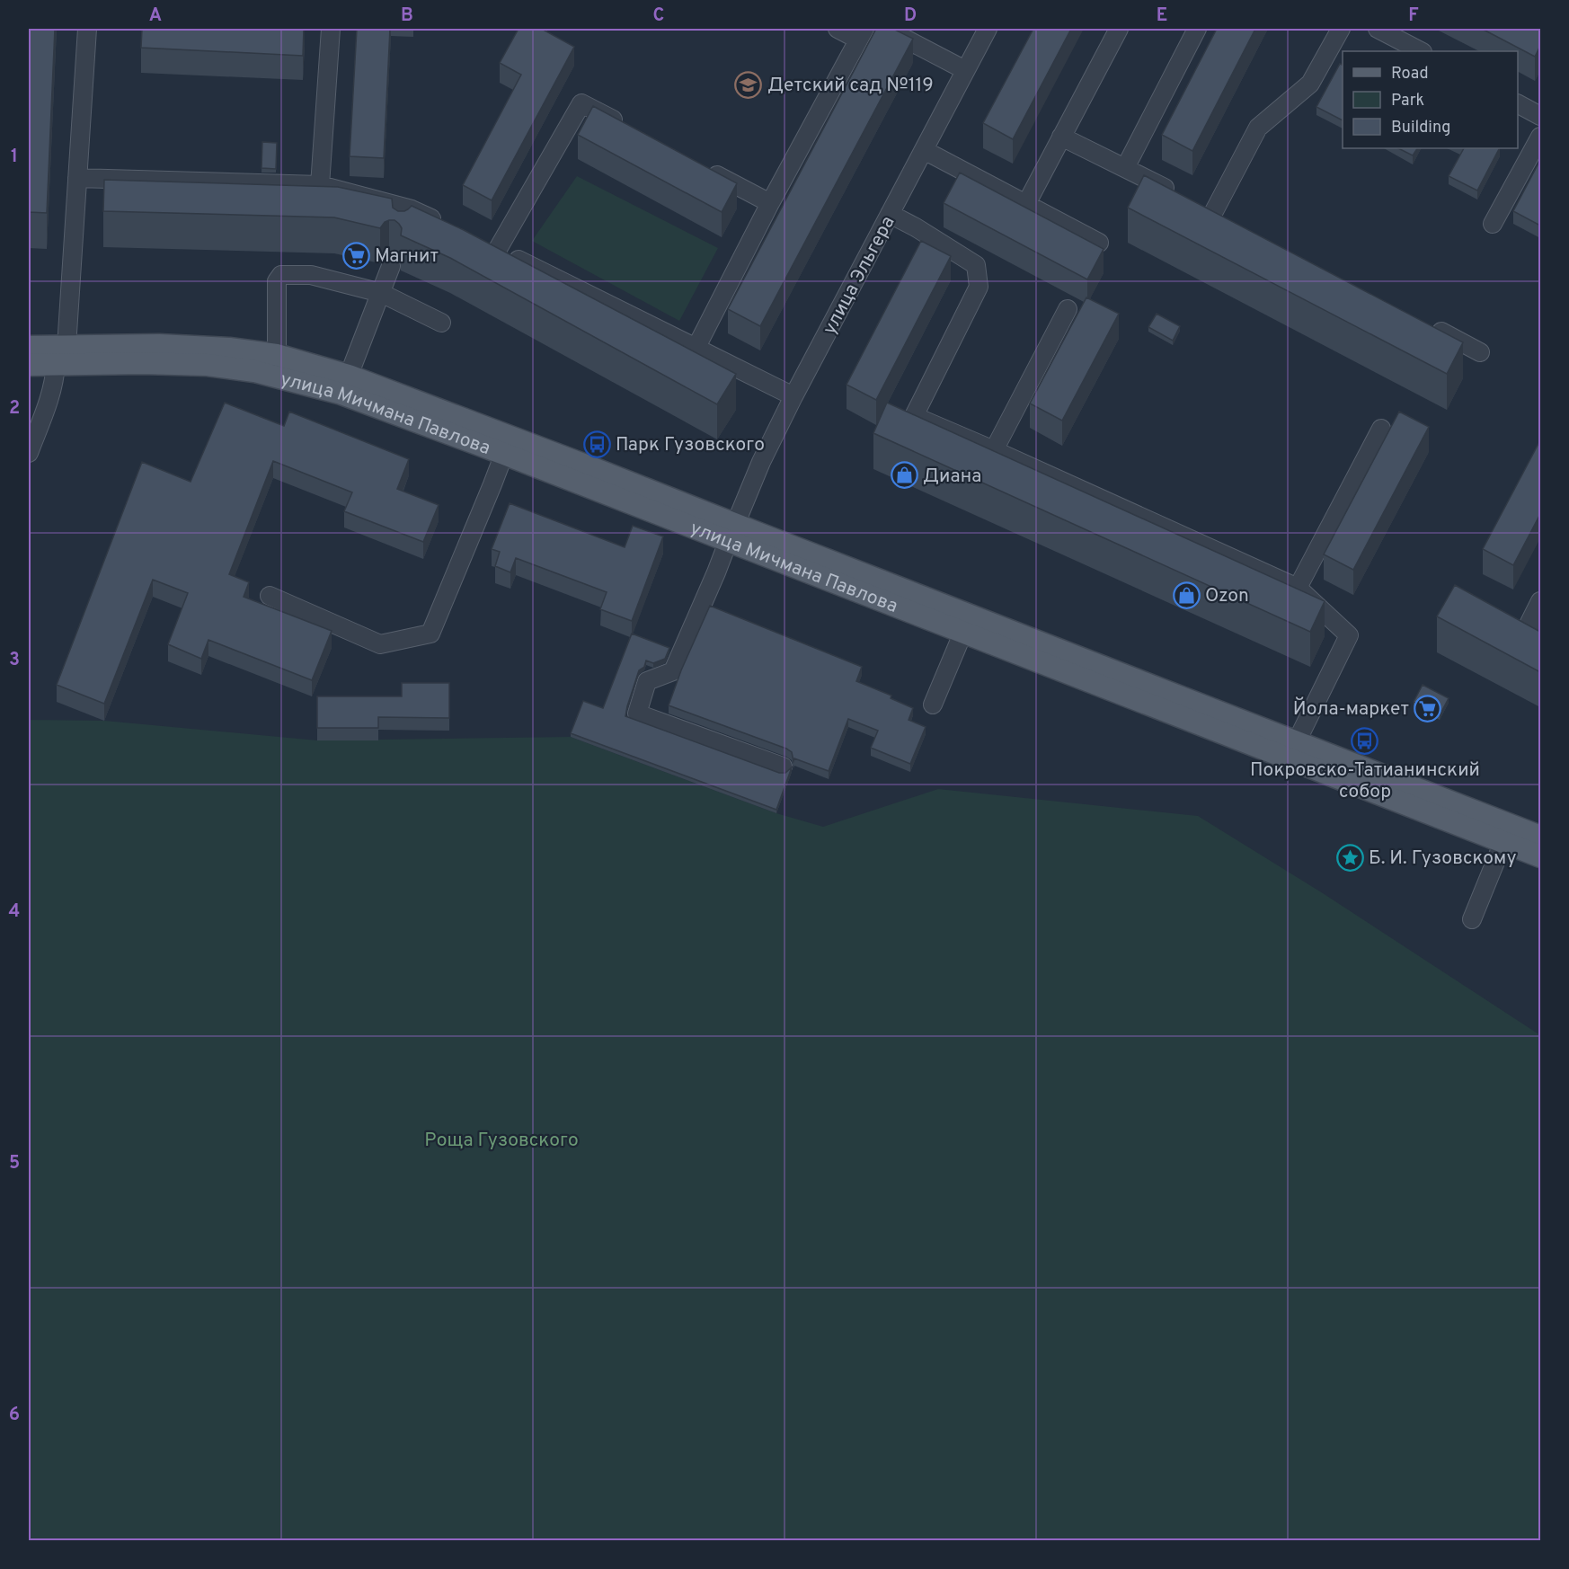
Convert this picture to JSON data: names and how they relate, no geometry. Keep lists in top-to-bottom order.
{
  "streets": {
    "main road": ["улица Мичмана Павлова"],
    "street": ["улица Эльгера"]
  },
  "crossings": [
    ["улица Эльгера", "улица Мичмана Павлова"]
  ],
  "parks": ["Роща Гузовского"],
  "places": {
    "school or university": ["Детский сад №119"],
    "supermarket": ["Магнит", "Йола-маркет"],
    "bus stop": ["Парк Гузовского", "Покровско-Татианинский собор"],
    "shop": ["Диана", "Ozon"],
    "place": ["Б. И. Гузовскому"]
  },
  "legend": ["Road", "Park", "Building"],
  "grid": {
    "columns": [
      "A",
      "B",
      "C",
      "D",
      "E",
      "F"
    ],
    "rows": [
      "1",
      "2",
      "3",
      "4",
      "5",
      "6"
    ]
  }
}
